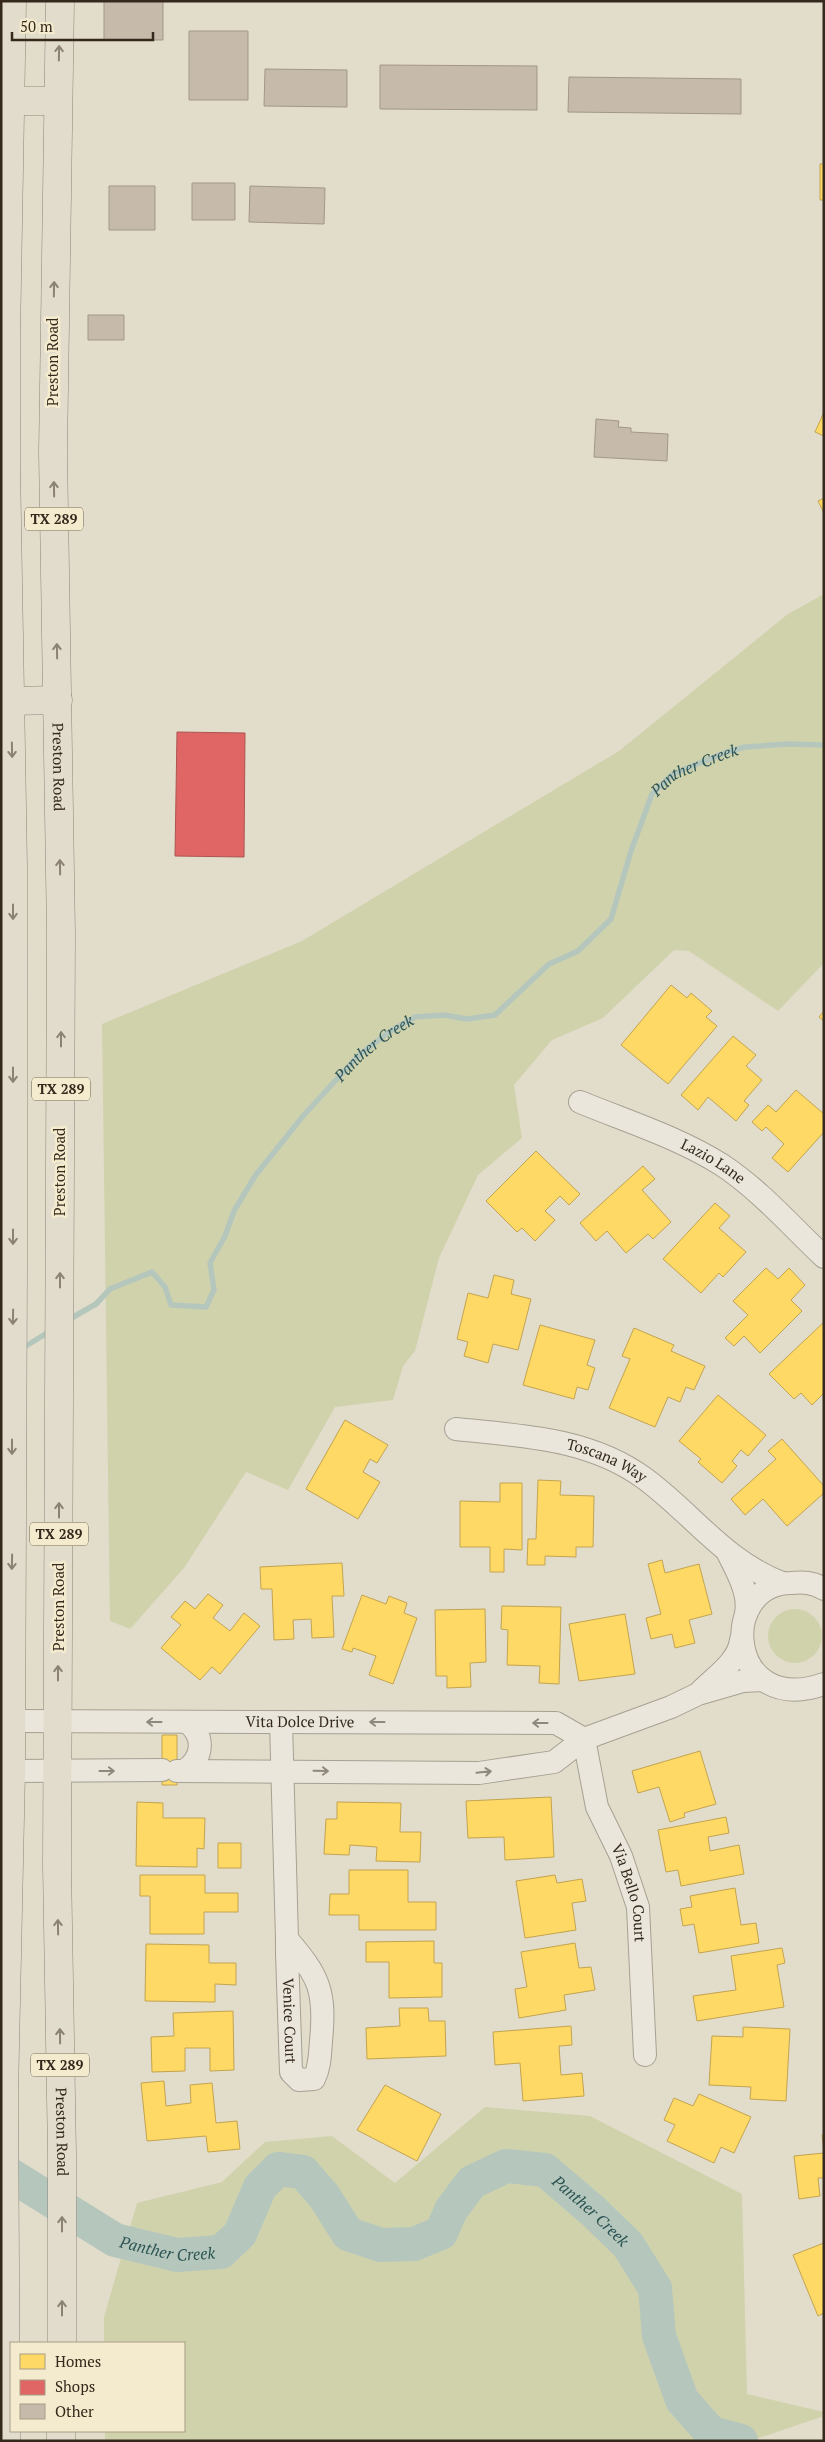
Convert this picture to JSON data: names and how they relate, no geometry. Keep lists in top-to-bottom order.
{
  "streets": {
    "main road": ["Preston Road", "TX 289"],
    "street": [
      "Lazio Lane",
      "Toscana Way",
      "Vita Dolce Drive",
      "Via Bello Court",
      "Venice Court"
    ]
  },
  "crossings": [
    ["Preston Road", "Vita Dolce Drive"],
    ["TX 289", "Vita Dolce Drive"],
    ["Vita Dolce Drive", "Via Bello Court"],
    ["Vita Dolce Drive", "Venice Court"]
  ],
  "water": ["Panther Creek"],
  "legend": ["Homes", "Shops", "Other"],
  "scale_bar": "50 m"
}
